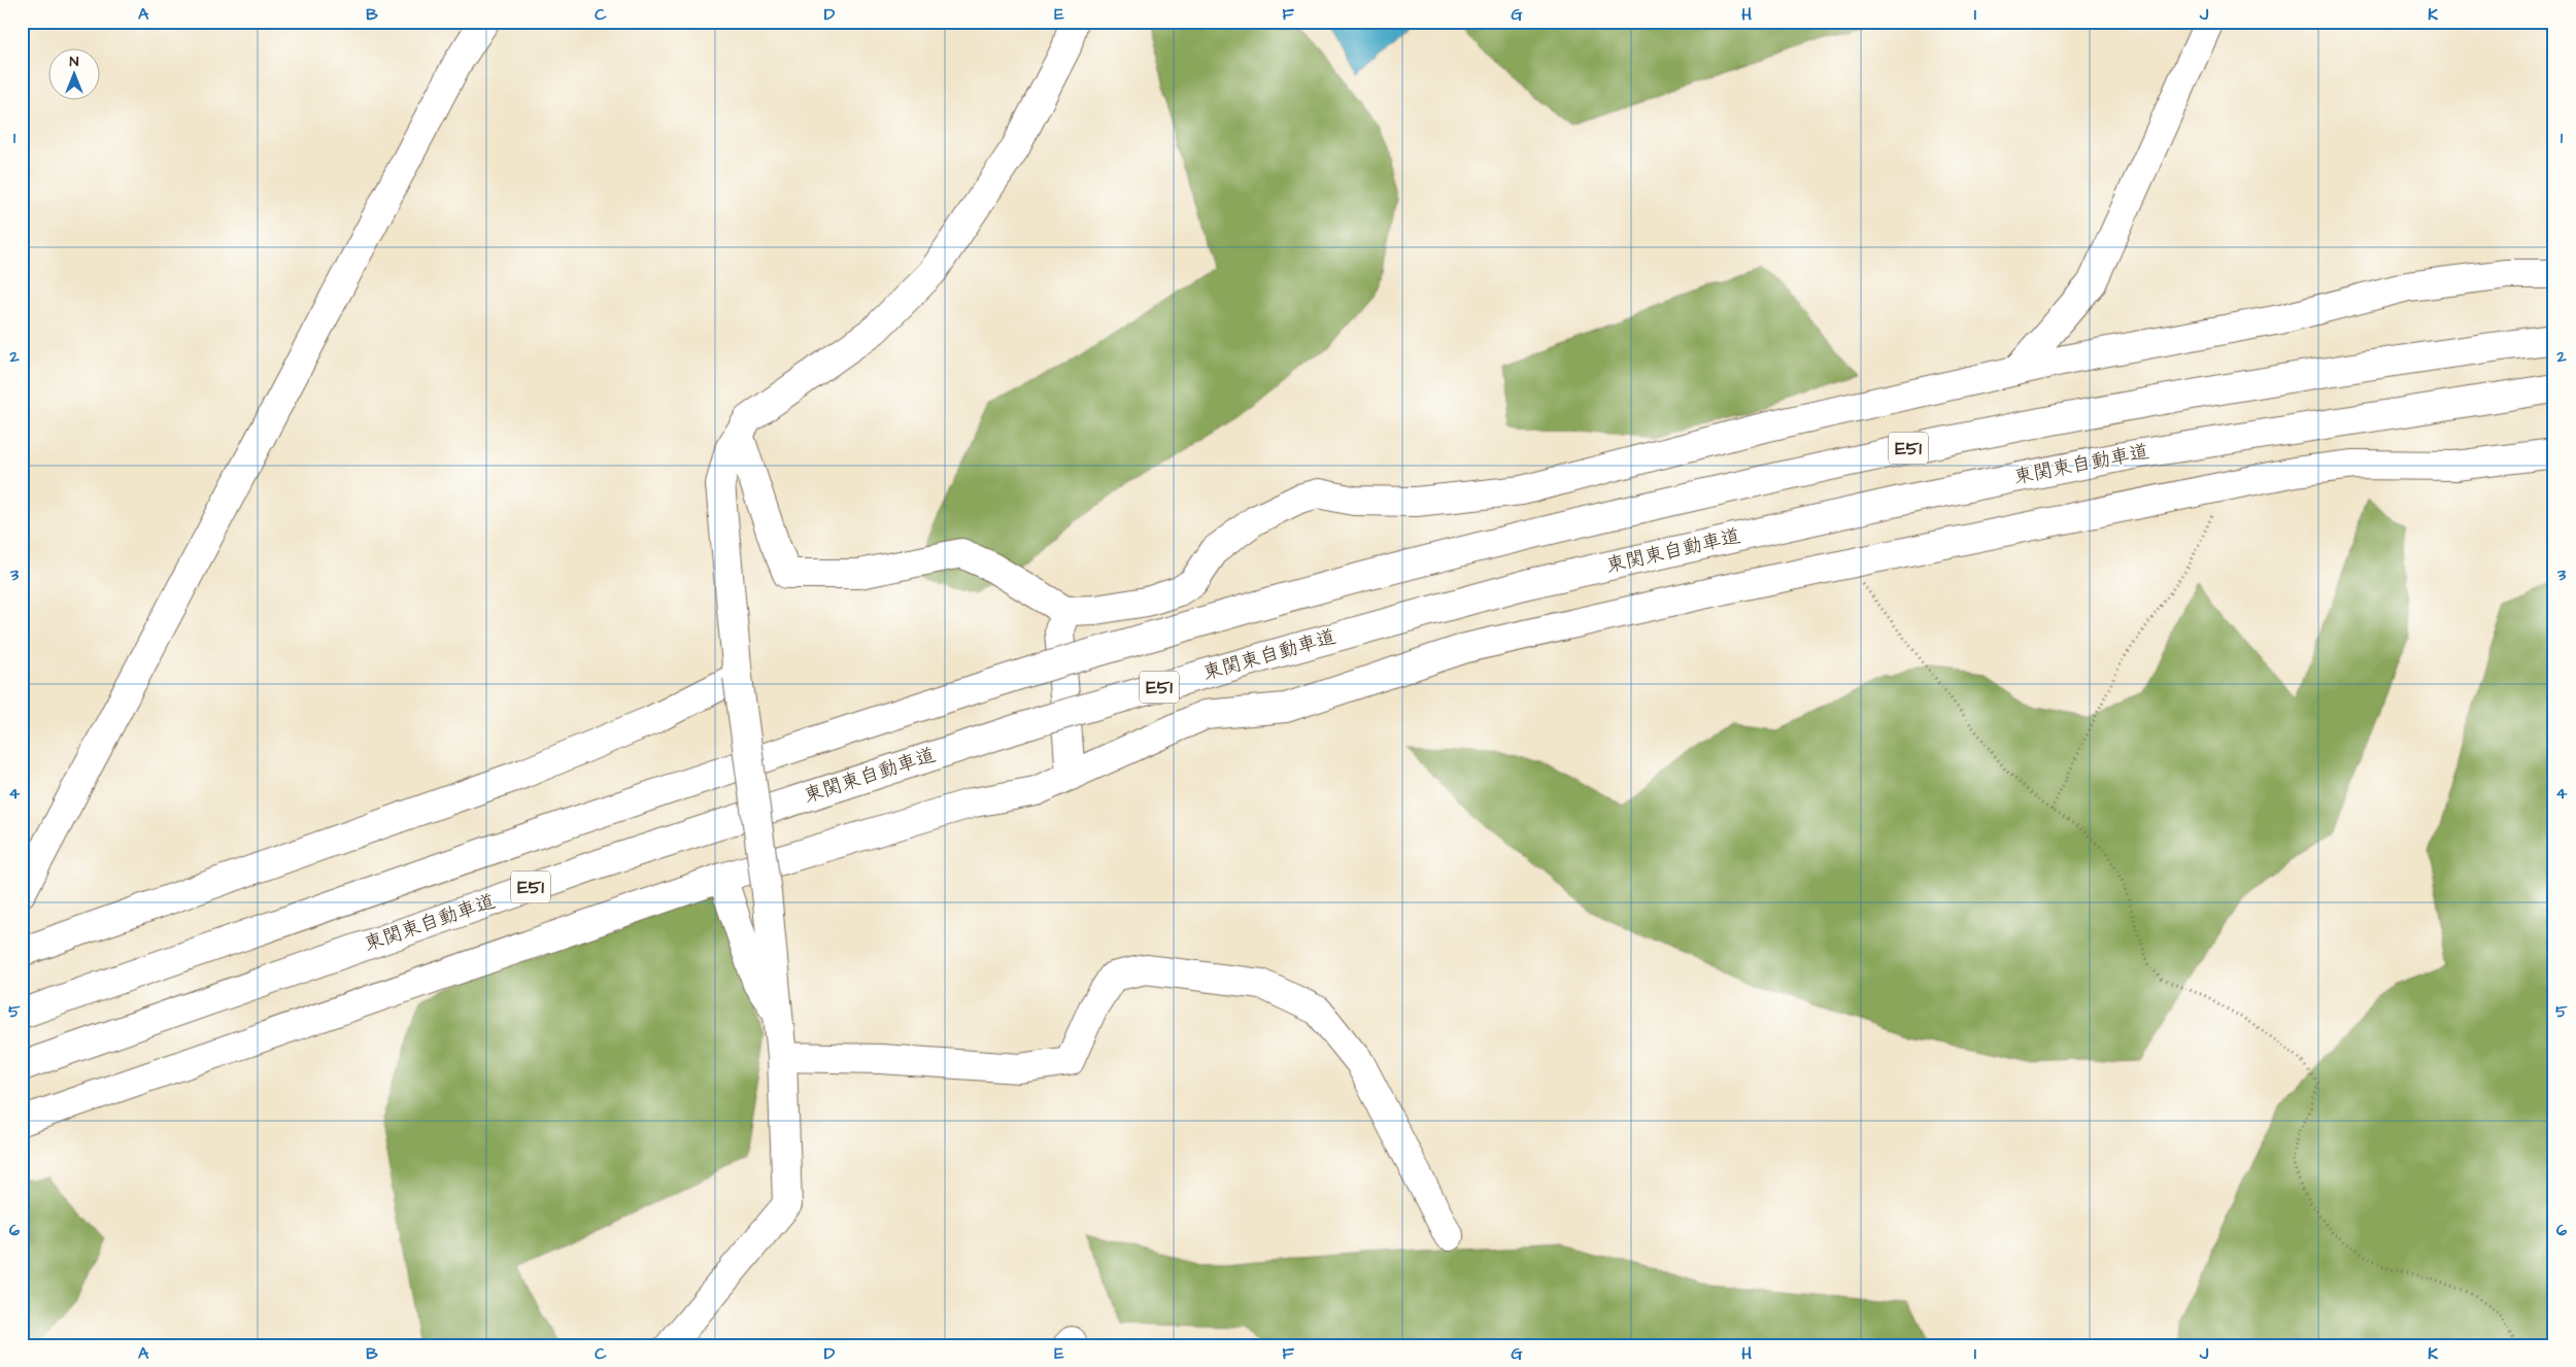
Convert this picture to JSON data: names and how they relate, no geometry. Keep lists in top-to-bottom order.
{
  "streets": {
    "main road": ["E51", "東関東自動車道"]
  },
  "north": "top",
  "grid": {
    "columns": [
      "A",
      "B",
      "C",
      "D",
      "E",
      "F",
      "G",
      "H",
      "I",
      "J",
      "K"
    ],
    "rows": [
      "1",
      "2",
      "3",
      "4",
      "5",
      "6"
    ]
  }
}
